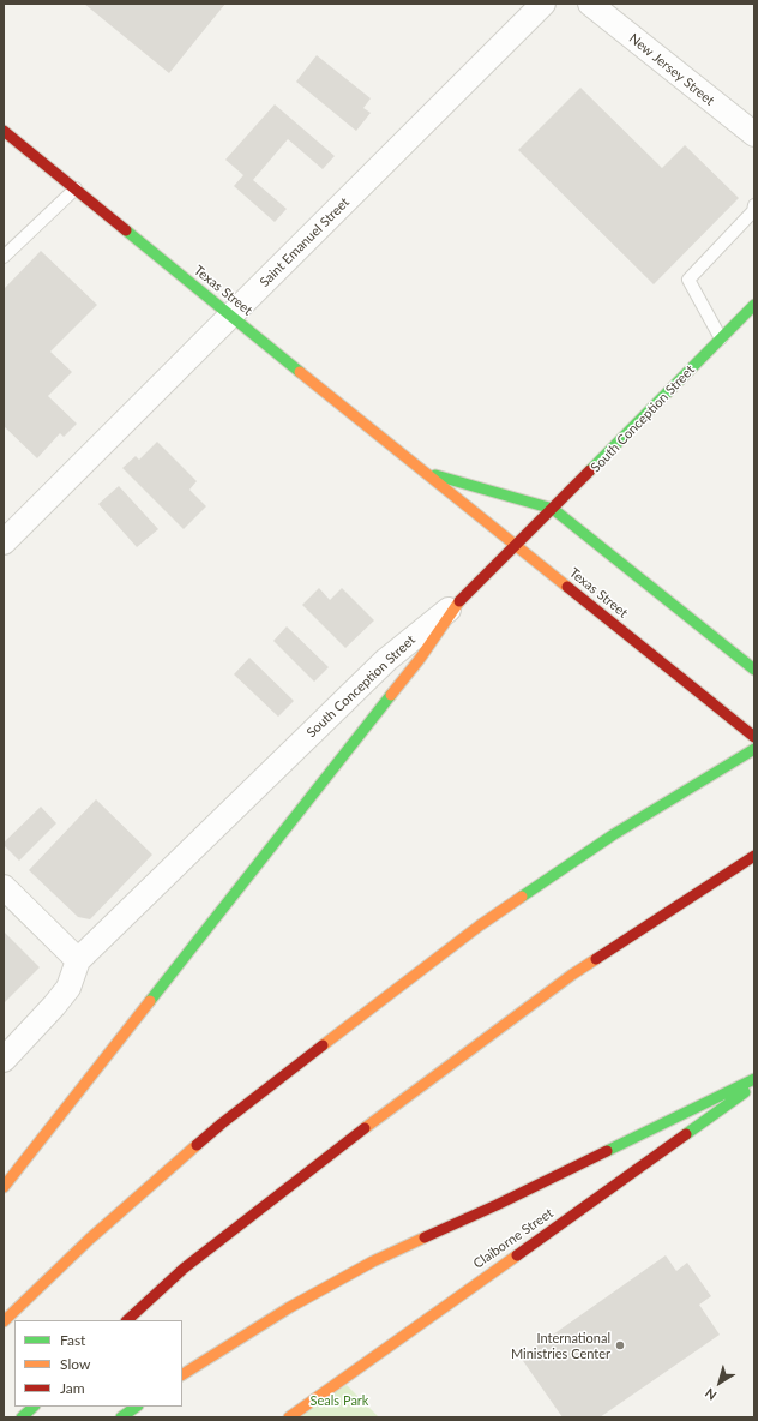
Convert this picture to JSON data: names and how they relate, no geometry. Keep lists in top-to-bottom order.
{
  "streets": {
    "main road": ["Texas Street", "South Conception Street", "Claiborne Street"],
    "street": ["New Jersey Street", "Saint Emanuel Street"]
  },
  "crossings": [
    ["Saint Emanuel Street", "Texas Street"],
    ["Texas Street", "South Conception Street"]
  ],
  "parks": ["Seals Park"],
  "places": ["International Ministries Center"],
  "legend": ["Fast", "Slow", "Jam"],
  "north": "bottom left"
}
